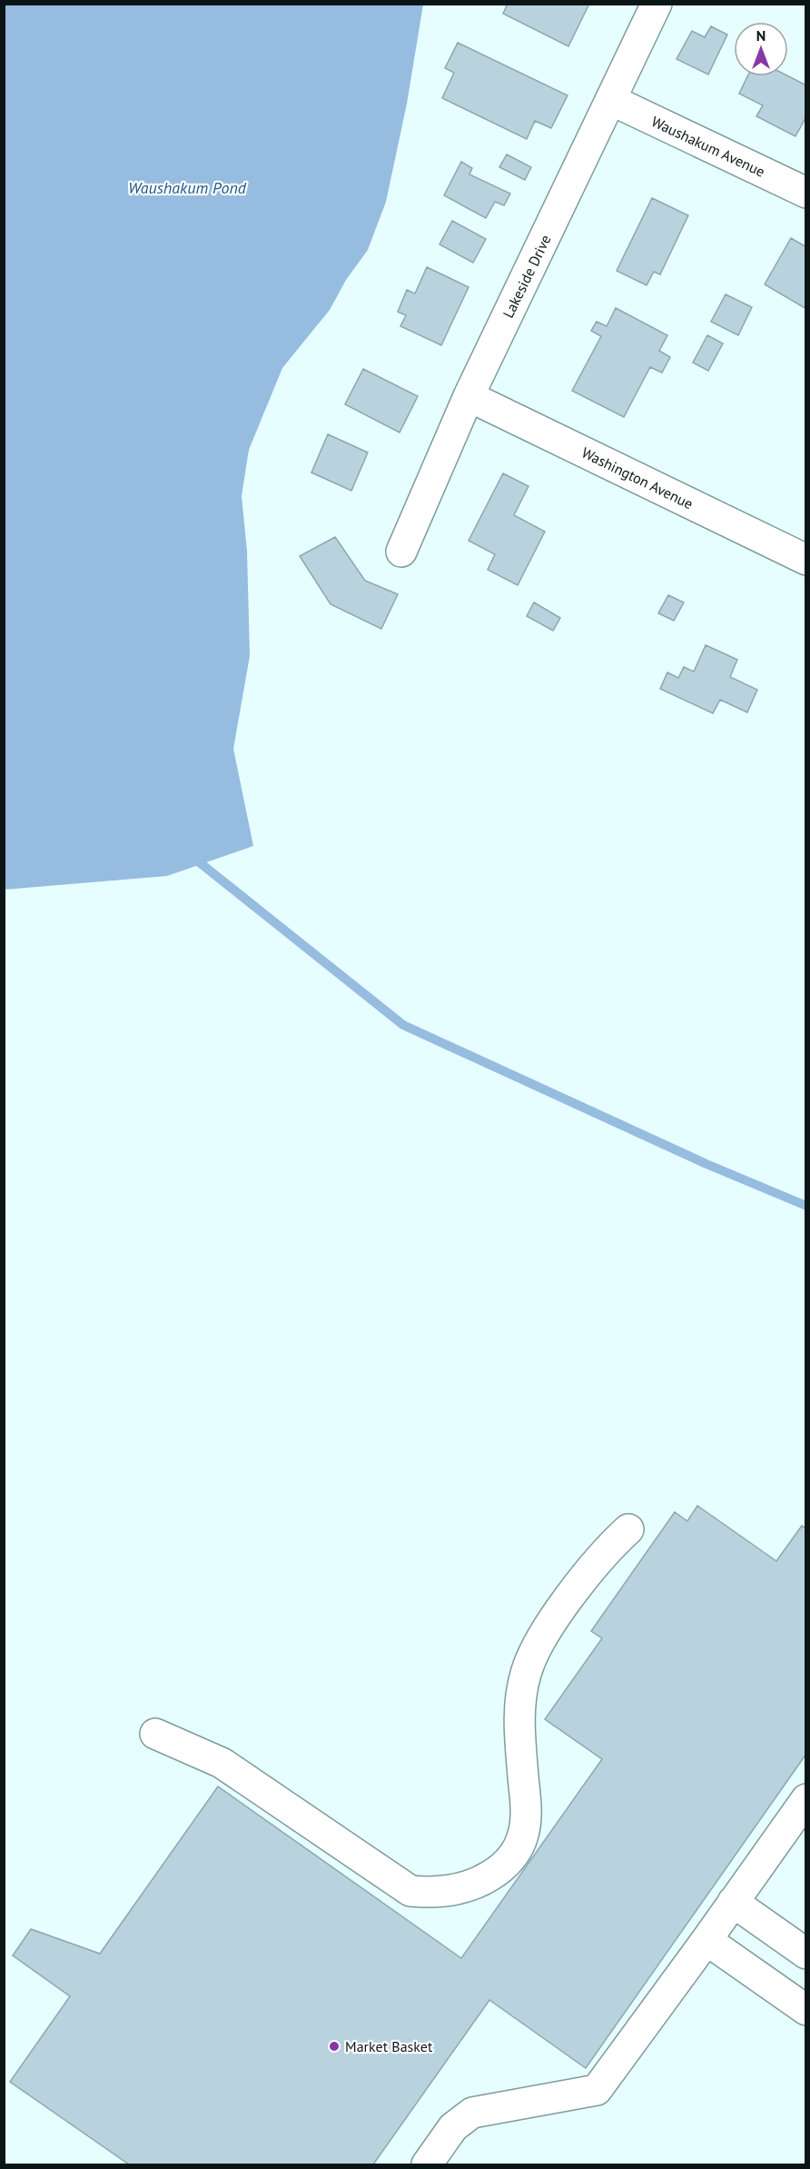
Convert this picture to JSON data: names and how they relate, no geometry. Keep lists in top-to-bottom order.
{
  "streets": {
    "street": ["Waushakum Avenue", "Lakeside Drive", "Washington Avenue"]
  },
  "crossings": [
    ["Waushakum Avenue", "Lakeside Drive"],
    ["Lakeside Drive", "Washington Avenue"]
  ],
  "water": ["Waushakum Pond"],
  "places": ["Market Basket"],
  "north": "top"
}
